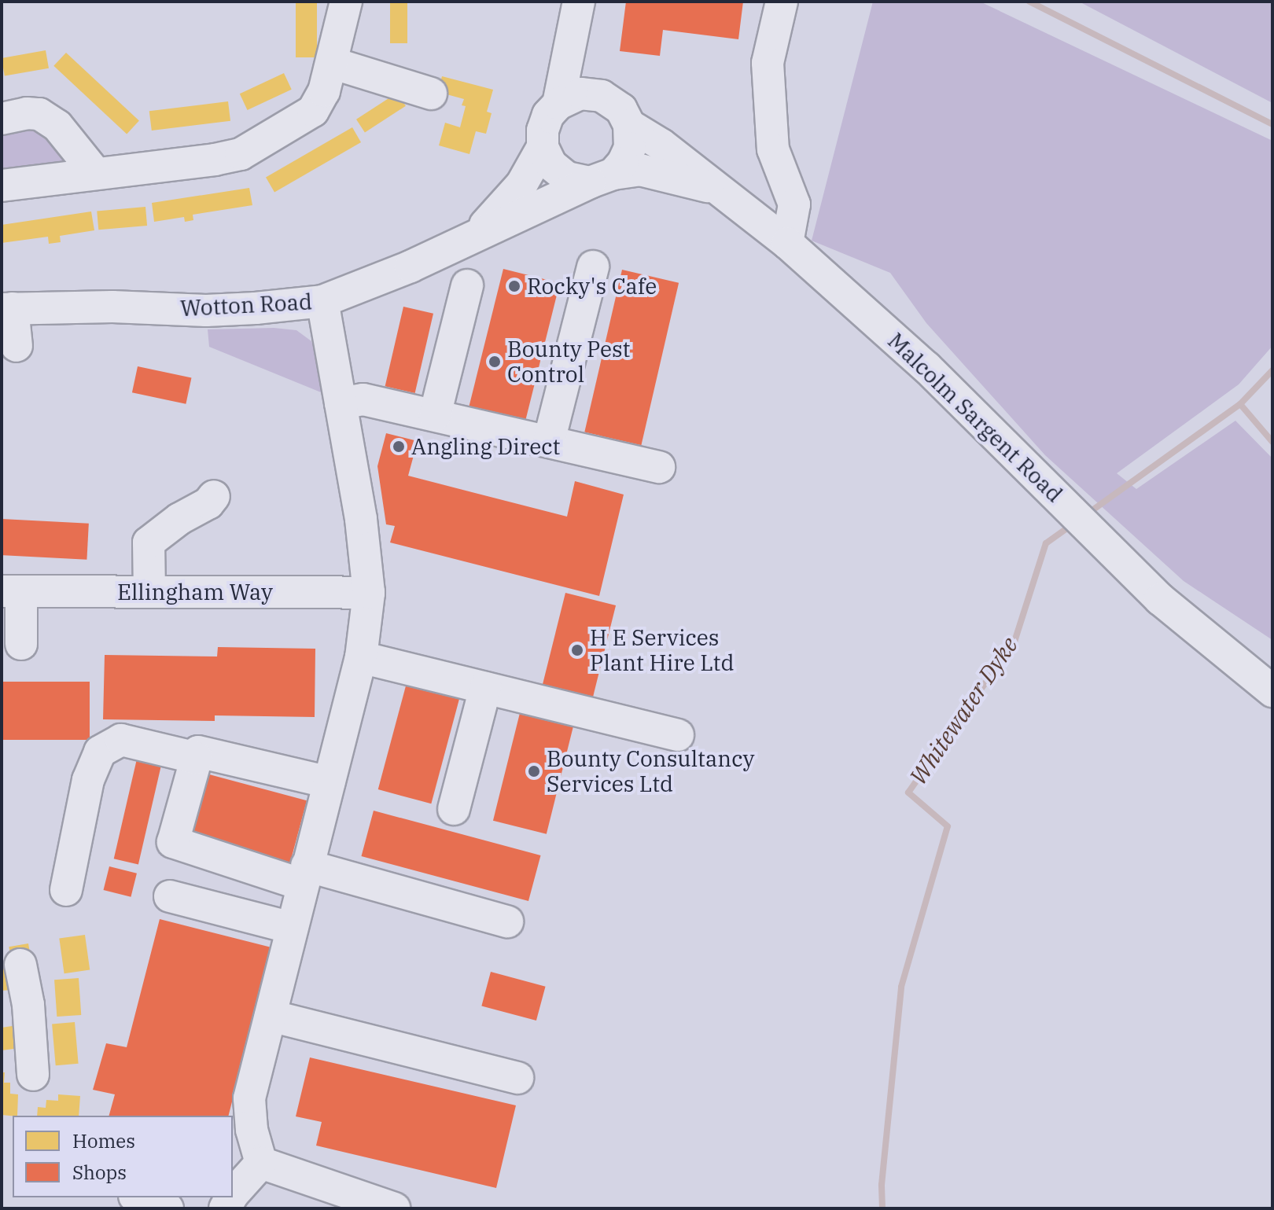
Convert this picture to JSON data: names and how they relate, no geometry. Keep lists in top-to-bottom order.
{
  "streets": {
    "street": ["Wotton Road", "Malcolm Sargent Road", "Ellingham Way"]
  },
  "crossings": [
    ["Wotton Road", "Malcolm Sargent Road"]
  ],
  "water": ["Whitewater Dyke"],
  "places": [
    "Rocky's Cafe",
    "Bounty Pest Control",
    "Angling Direct",
    "H E Services Plant Hire Ltd",
    "Bounty Consultancy Services Ltd"
  ],
  "legend": ["Homes", "Shops"]
}
